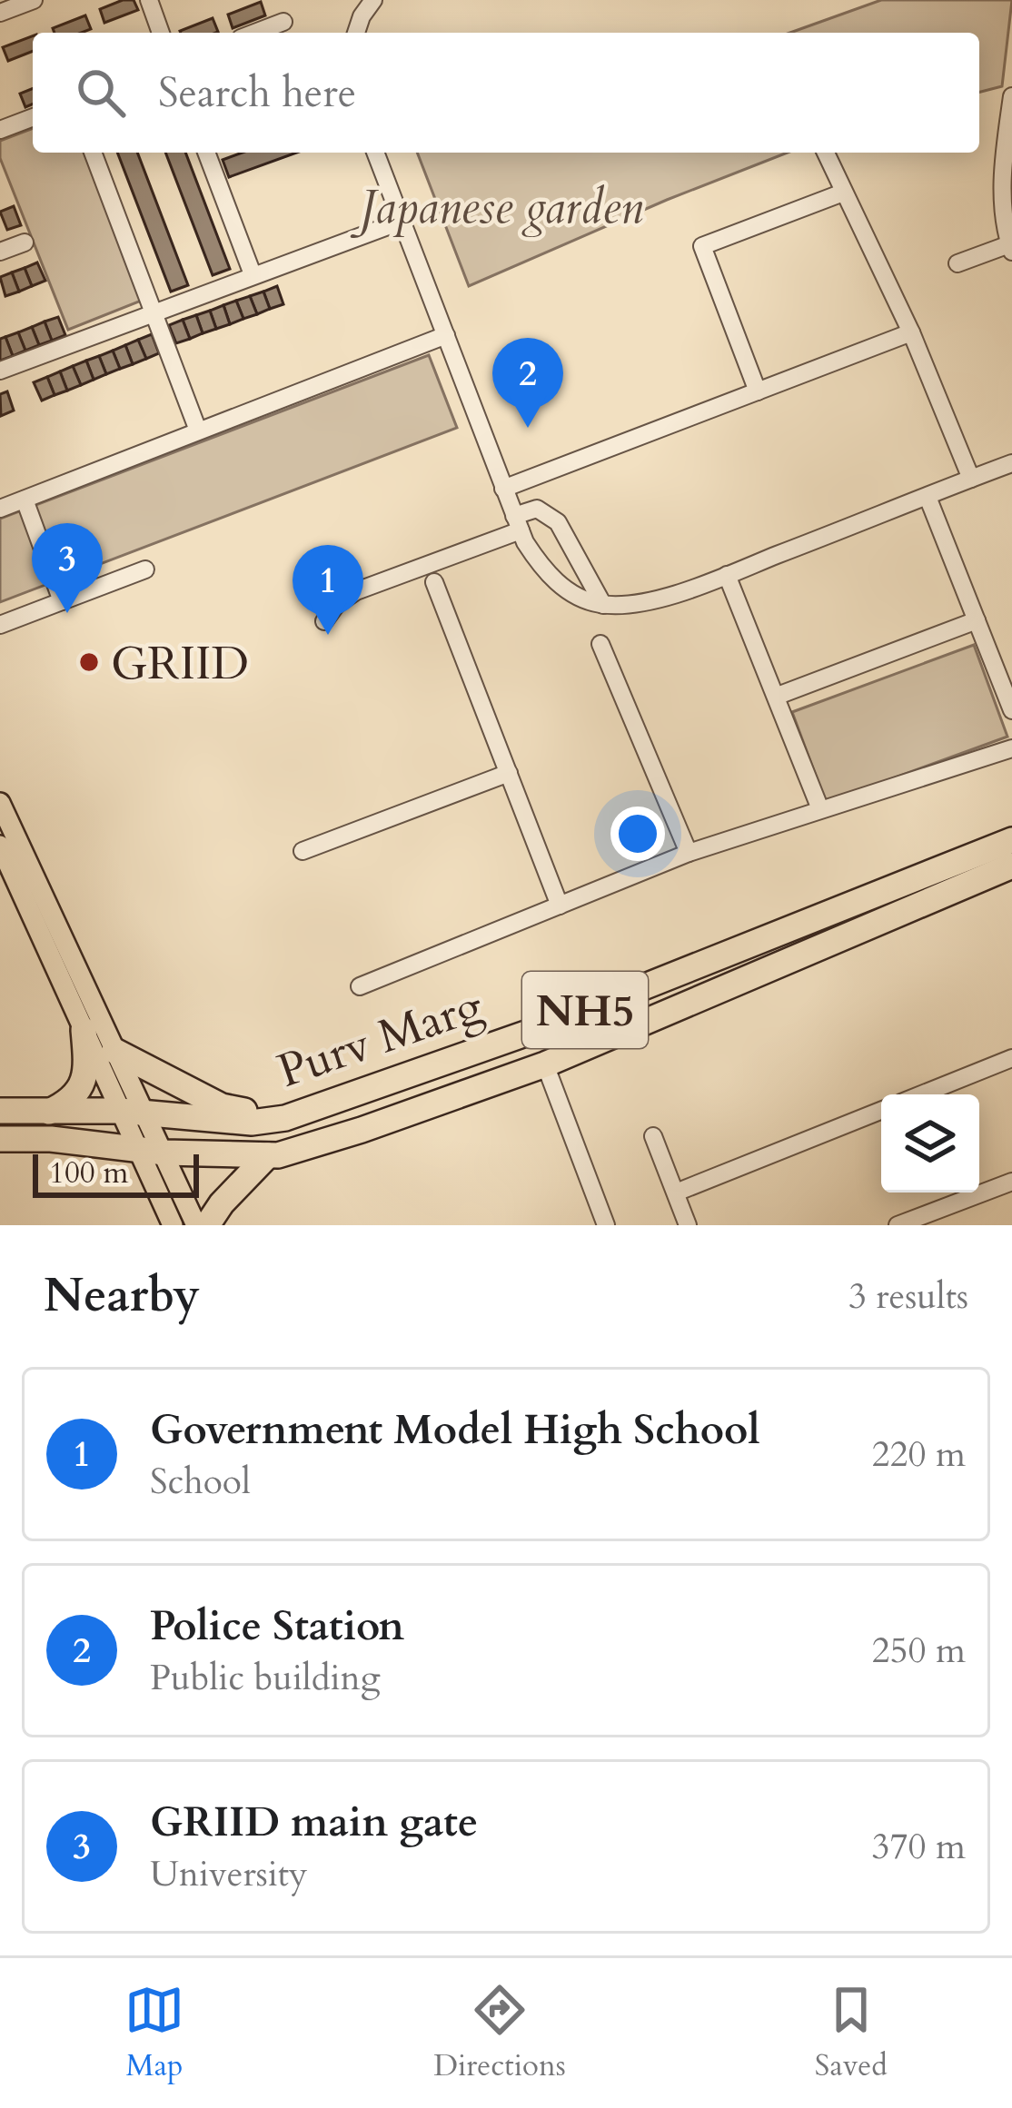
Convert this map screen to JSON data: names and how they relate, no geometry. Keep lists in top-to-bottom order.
{
  "streets": {
    "highway": ["NH5", "Purv Marg"]
  },
  "crossings": [
    ["NH5", "Purv Marg"]
  ],
  "parks": ["Japanese garden"],
  "places": ["GRIID"],
  "scale_bar": "100 m",
  "page": {
    "search": "Search here",
    "pins": ["2", "3", "1"],
    "scale": "100 m",
    "heading": ["Nearby", "3 results"],
    "list": [
      {
        "mark": "1",
        "name": "Government Model High School",
        "note": "School",
        "value": "220 m"
      },
      {
        "mark": "2",
        "name": "Police Station",
        "note": "Public building",
        "value": "250 m"
      },
      {
        "mark": "3",
        "name": "GRIID main gate",
        "note": "University",
        "value": "370 m"
      }
    ],
    "nav": ["Map", "Directions", "Saved"]
  }
}
